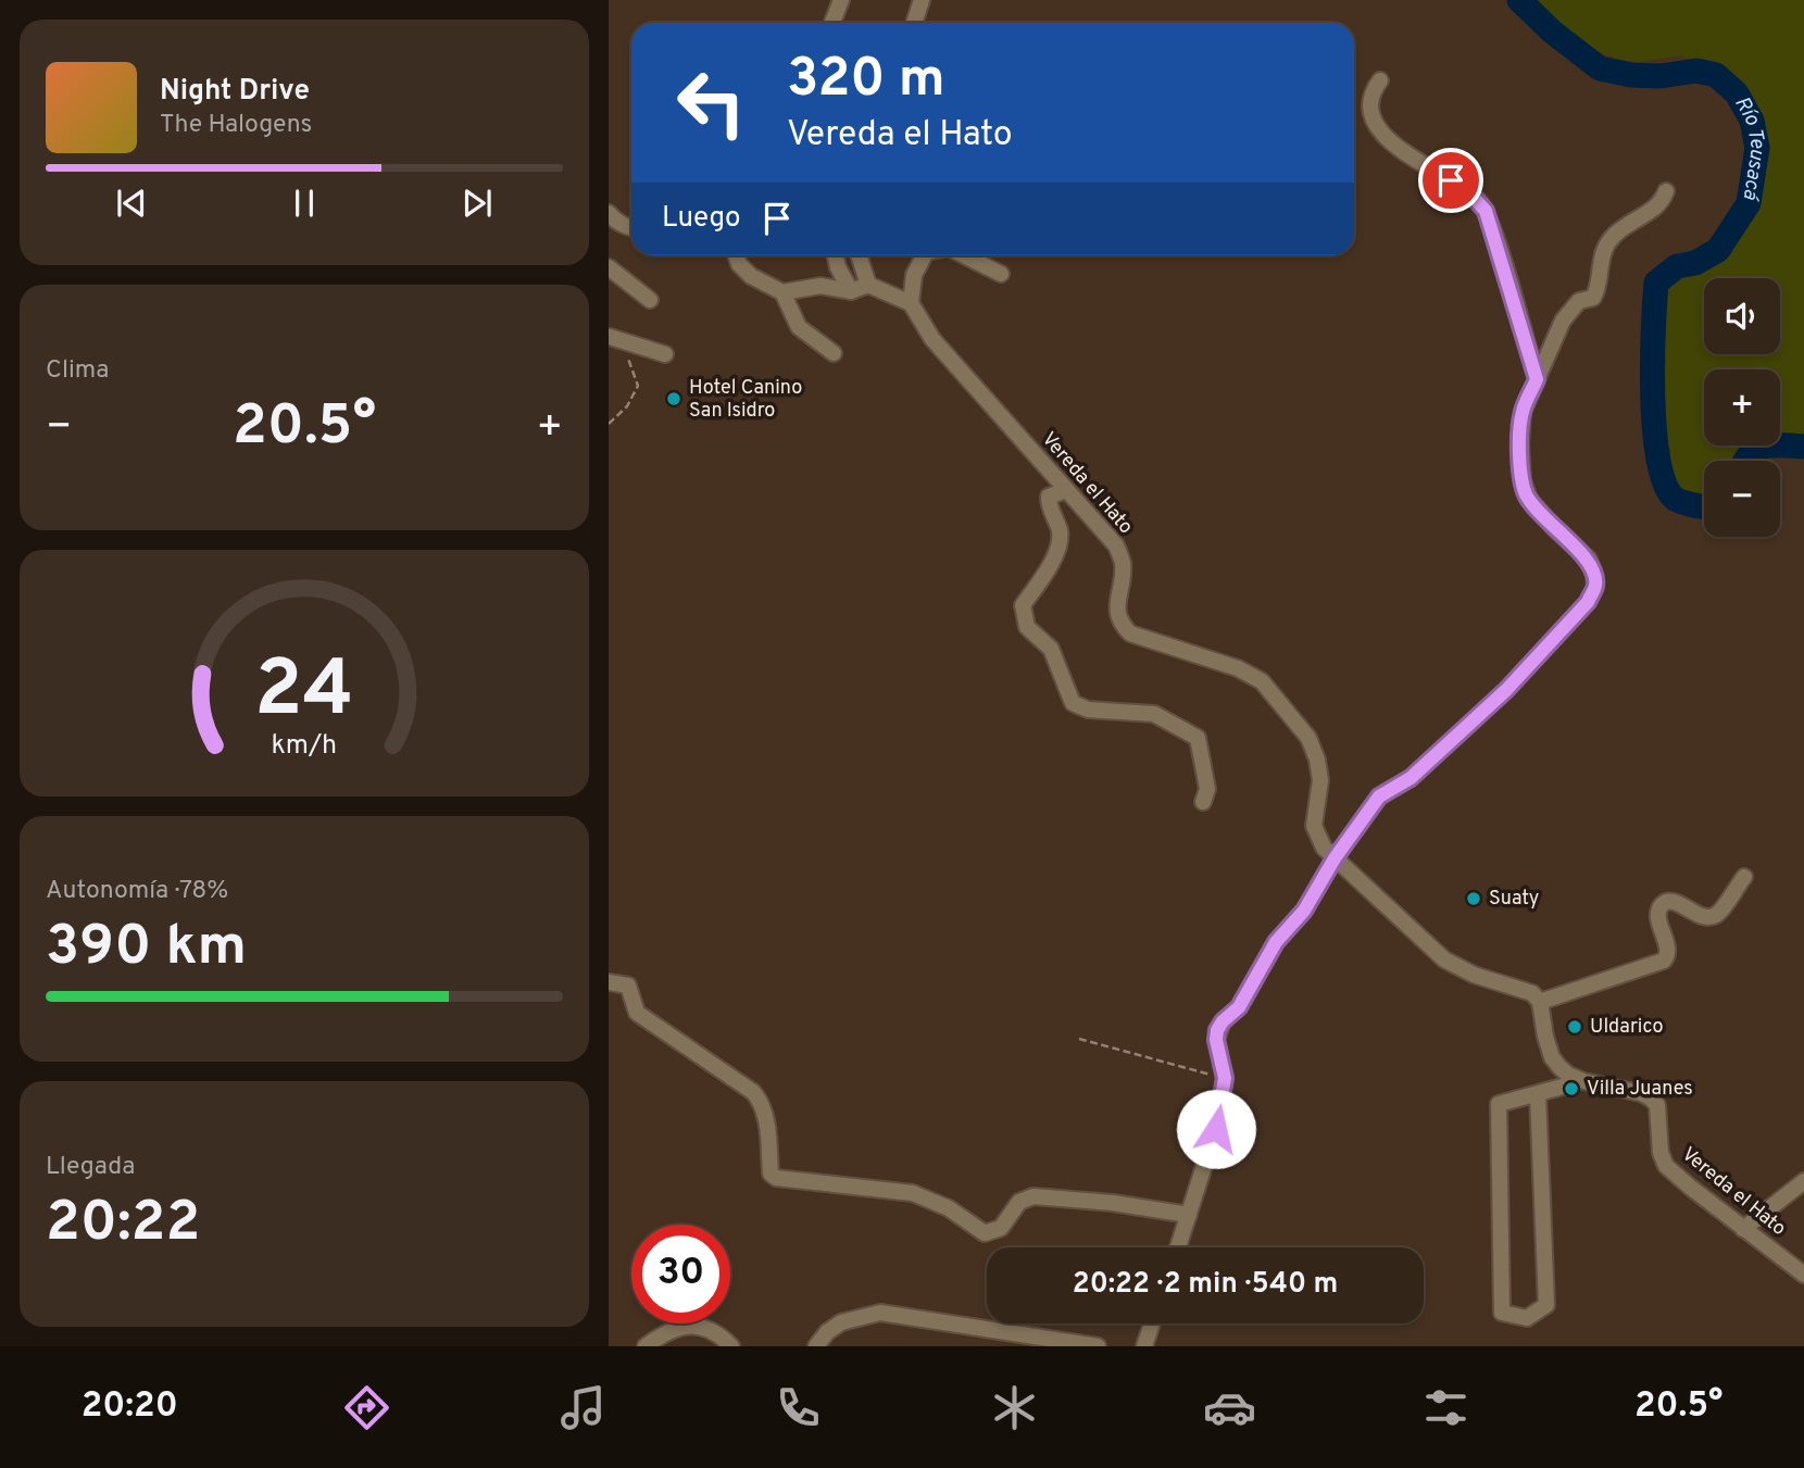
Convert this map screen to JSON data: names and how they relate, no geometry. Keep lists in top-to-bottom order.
{
  "streets": {
    "street": ["Vereda el Hato"]
  },
  "water": ["Río Teusacá"],
  "places": [
    "Hotel Canino San Isidro",
    "Suaty",
    "Uldarico",
    "Villa Juanes"
  ],
  "page": {
    "turn": ["320 m", "Vereda el Hato"],
    "song": ["Night Drive", "The Halogens"],
    "then": "Luego",
    "map_buttons": ["+", "−"],
    "tile": [
      "Clima",
      ["Autonomía · 78%", "390 km"],
      ["Llegada", "20:22"]
    ],
    "heat": ["−", "20.5°", "+"],
    "limit": "30",
    "trip": "20:22 · 2 min · 540 m",
    "tabs": ["20:20", "20.5°"],
    "gauge": ["24", "km/h"]
  }
}
